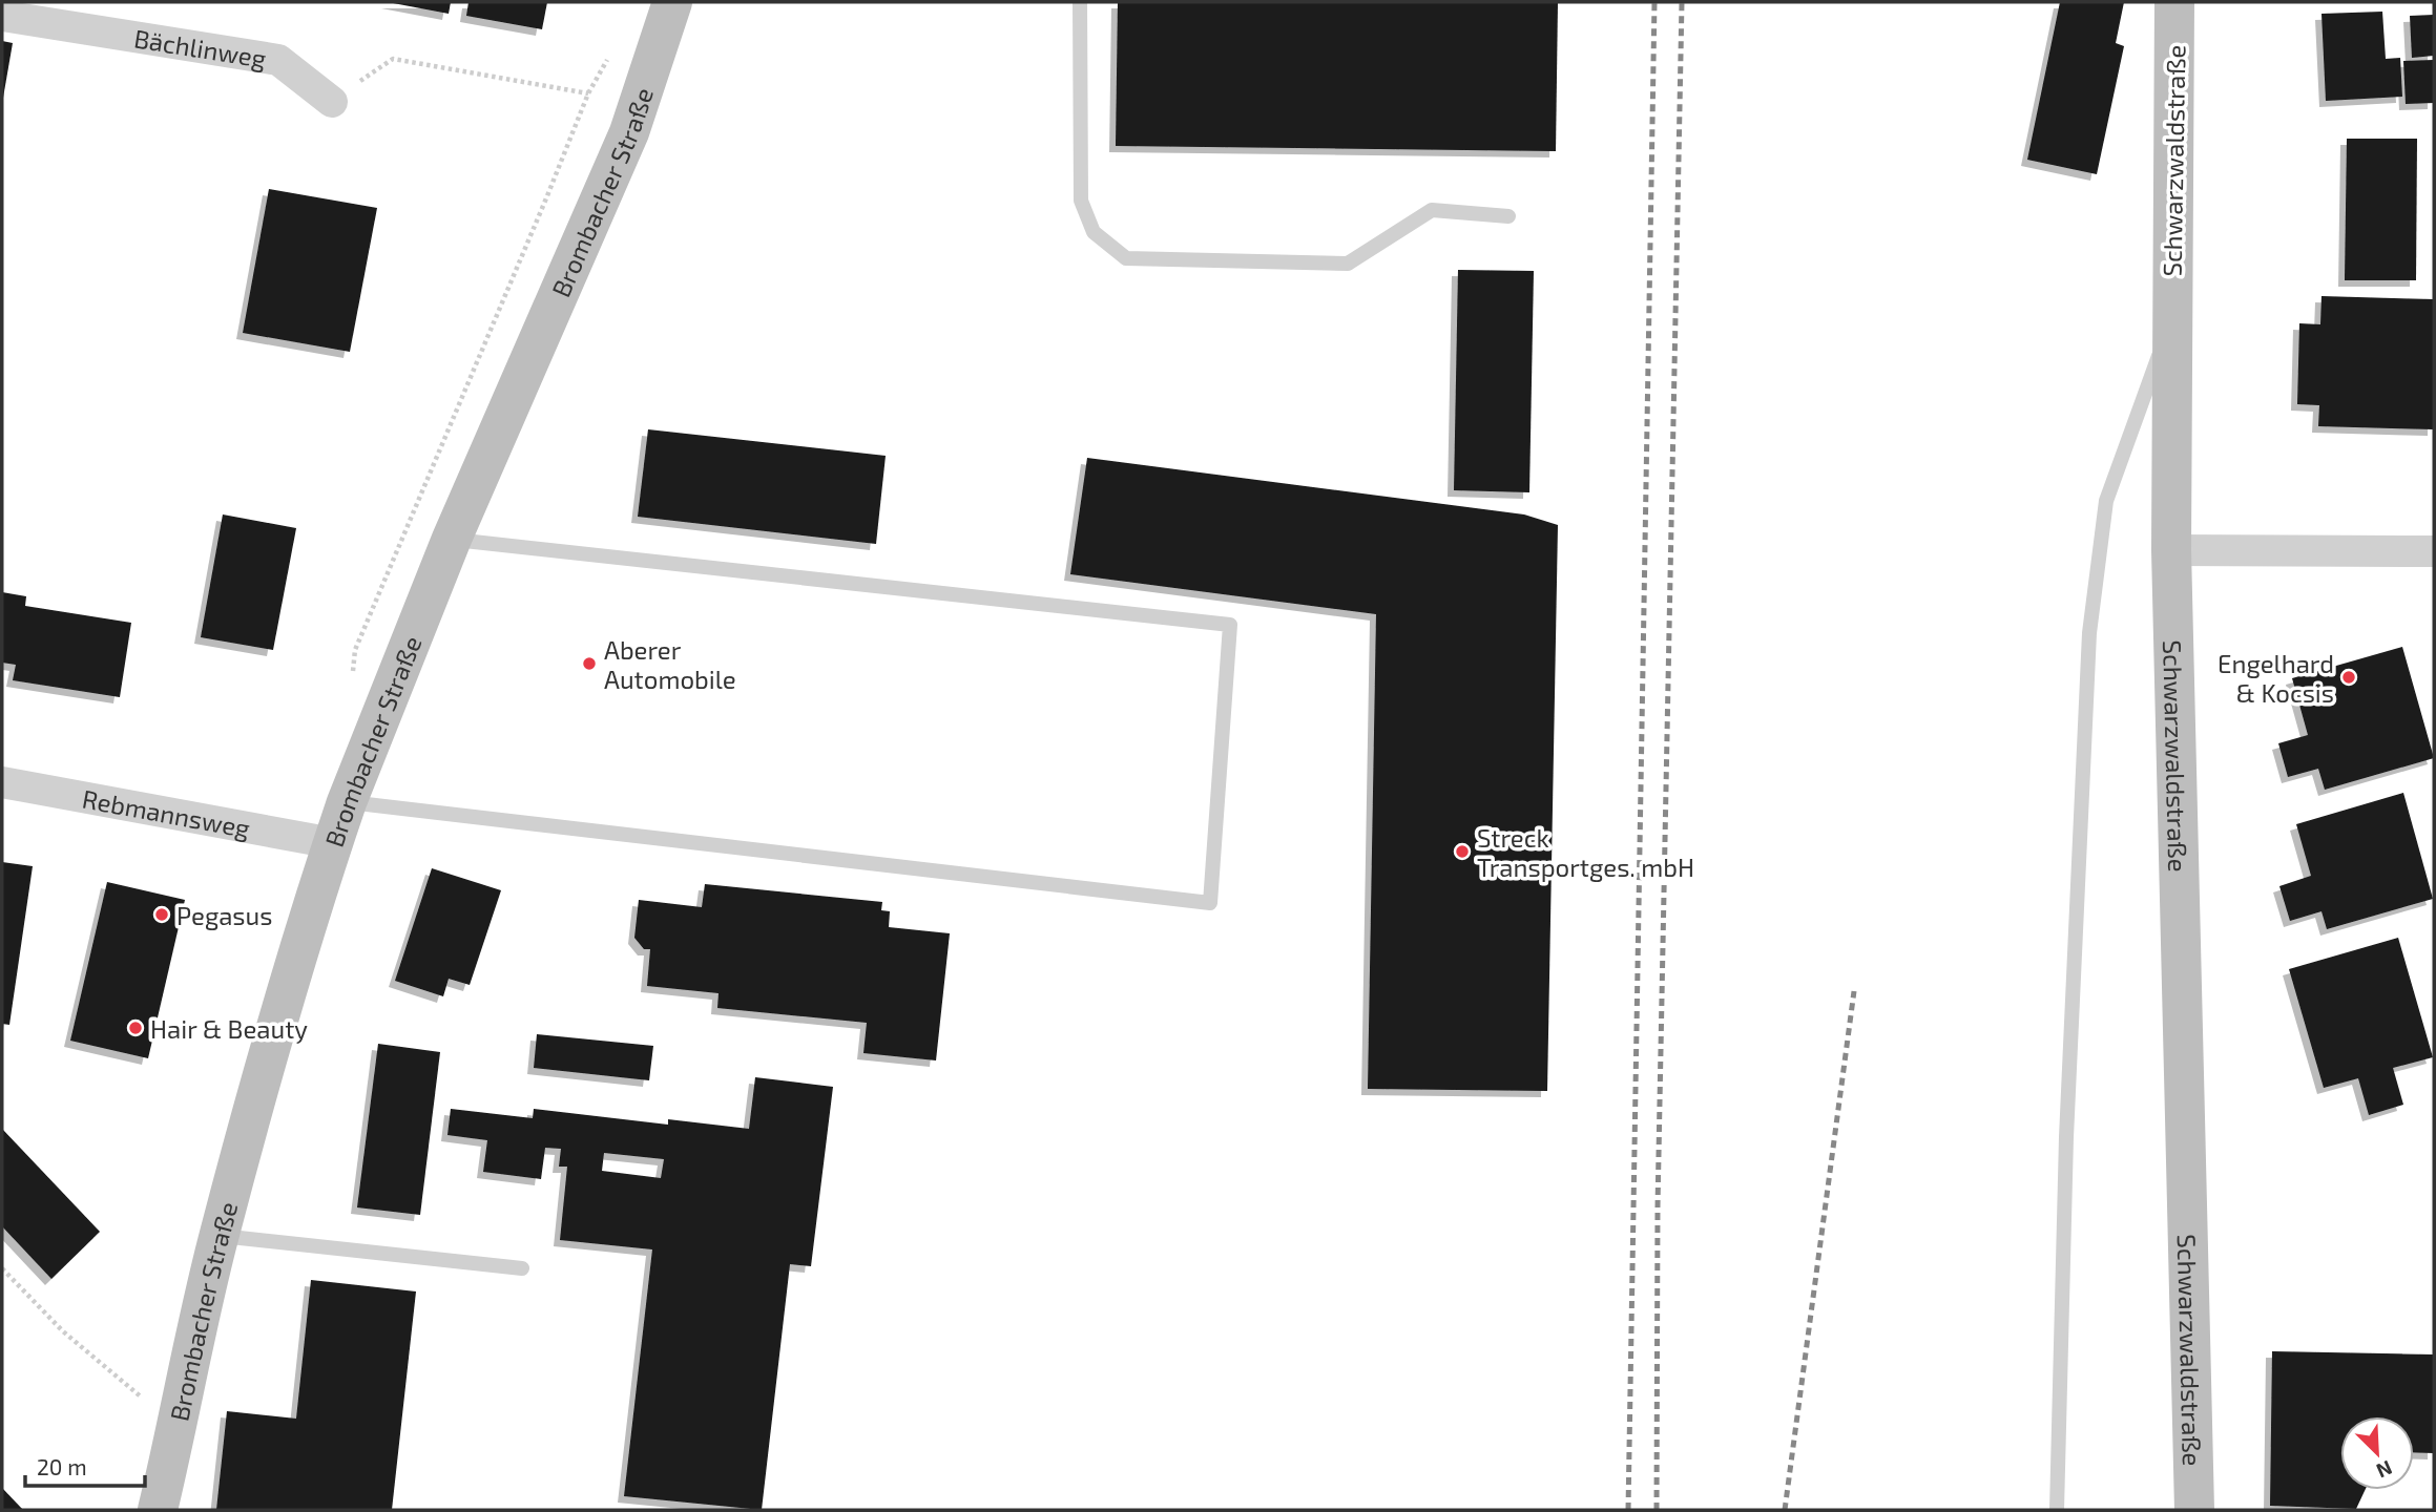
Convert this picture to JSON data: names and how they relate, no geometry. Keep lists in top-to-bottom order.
{
  "streets": {
    "main road": ["Schwarzwaldstraße", "Brombacher Straße"],
    "street": ["Bächlinweg", "Rebmannsweg"]
  },
  "crossings": [
    ["Brombacher Straße", "Rebmannsweg"]
  ],
  "places": [
    "Aberer Automobile",
    "Engelhard & Kocsis",
    "Streck Transportges. mbH",
    "Pegasus",
    "Hair & Beauty"
  ],
  "scale_bar": "20 m",
  "north": "bottom right"
}
